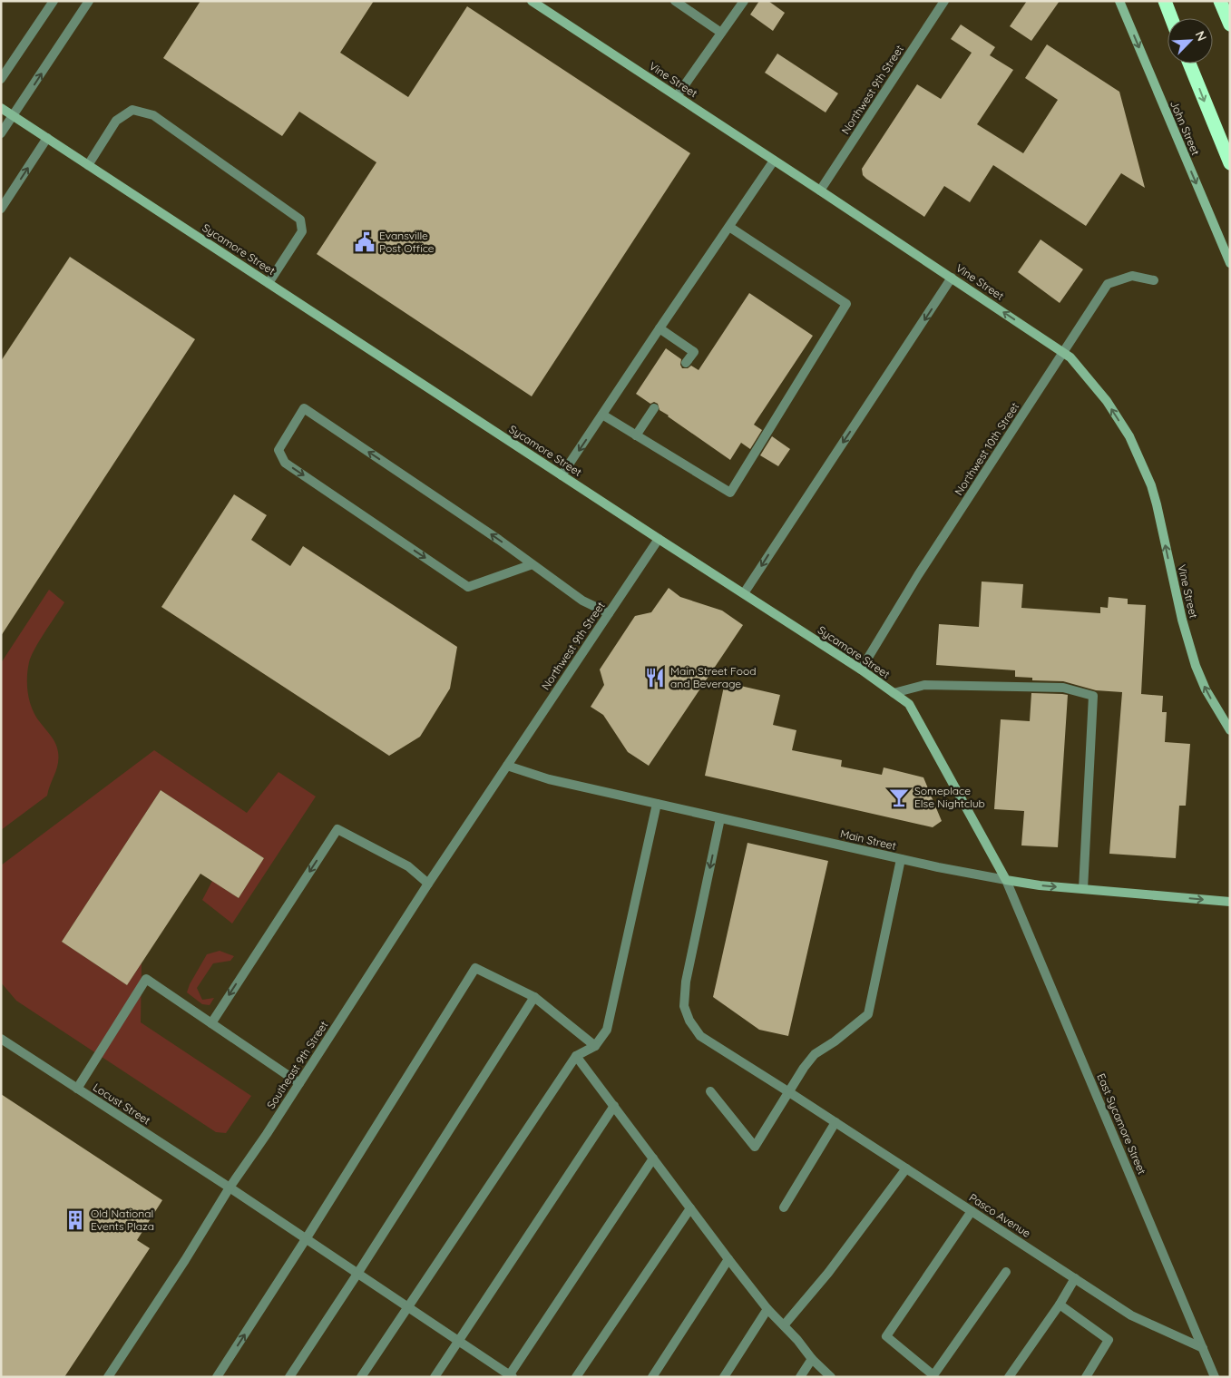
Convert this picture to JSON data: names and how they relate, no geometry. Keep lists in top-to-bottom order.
{
  "streets": {
    "main road": [
      "Vine Street",
      "John Street",
      "Sycamore Street",
      "Main Street"
    ],
    "street": [
      "Northwest 9th Street",
      "Northwest 10th Street",
      "Southeast 9th Street",
      "Locust Street",
      "East Sycamore Street",
      "Pasco Avenue"
    ]
  },
  "crossings": [
    ["Vine Street", "Northwest 9th Street"],
    ["Vine Street", "Northwest 10th Street"],
    ["Northwest 9th Street", "Sycamore Street"],
    ["Northwest 9th Street", "Main Street"],
    ["Northwest 9th Street", "Southeast 9th Street"],
    ["Sycamore Street", "Northwest 10th Street"],
    ["Sycamore Street", "Main Street"],
    ["Sycamore Street", "East Sycamore Street"],
    ["Main Street", "Southeast 9th Street"],
    ["Main Street", "East Sycamore Street"],
    ["Main Street", "Pasco Avenue"],
    ["Southeast 9th Street", "Locust Street"],
    ["East Sycamore Street", "Pasco Avenue"]
  ],
  "one_way": ["Vine Street", "John Street"],
  "places": {
    "public building": ["Evansville Post Office"],
    "restaurant": ["Main Street Food and Beverage"],
    "bar": ["Someplace Else Nightclub"],
    "building": ["Old National Events Plaza"]
  },
  "north": "top right"
}
